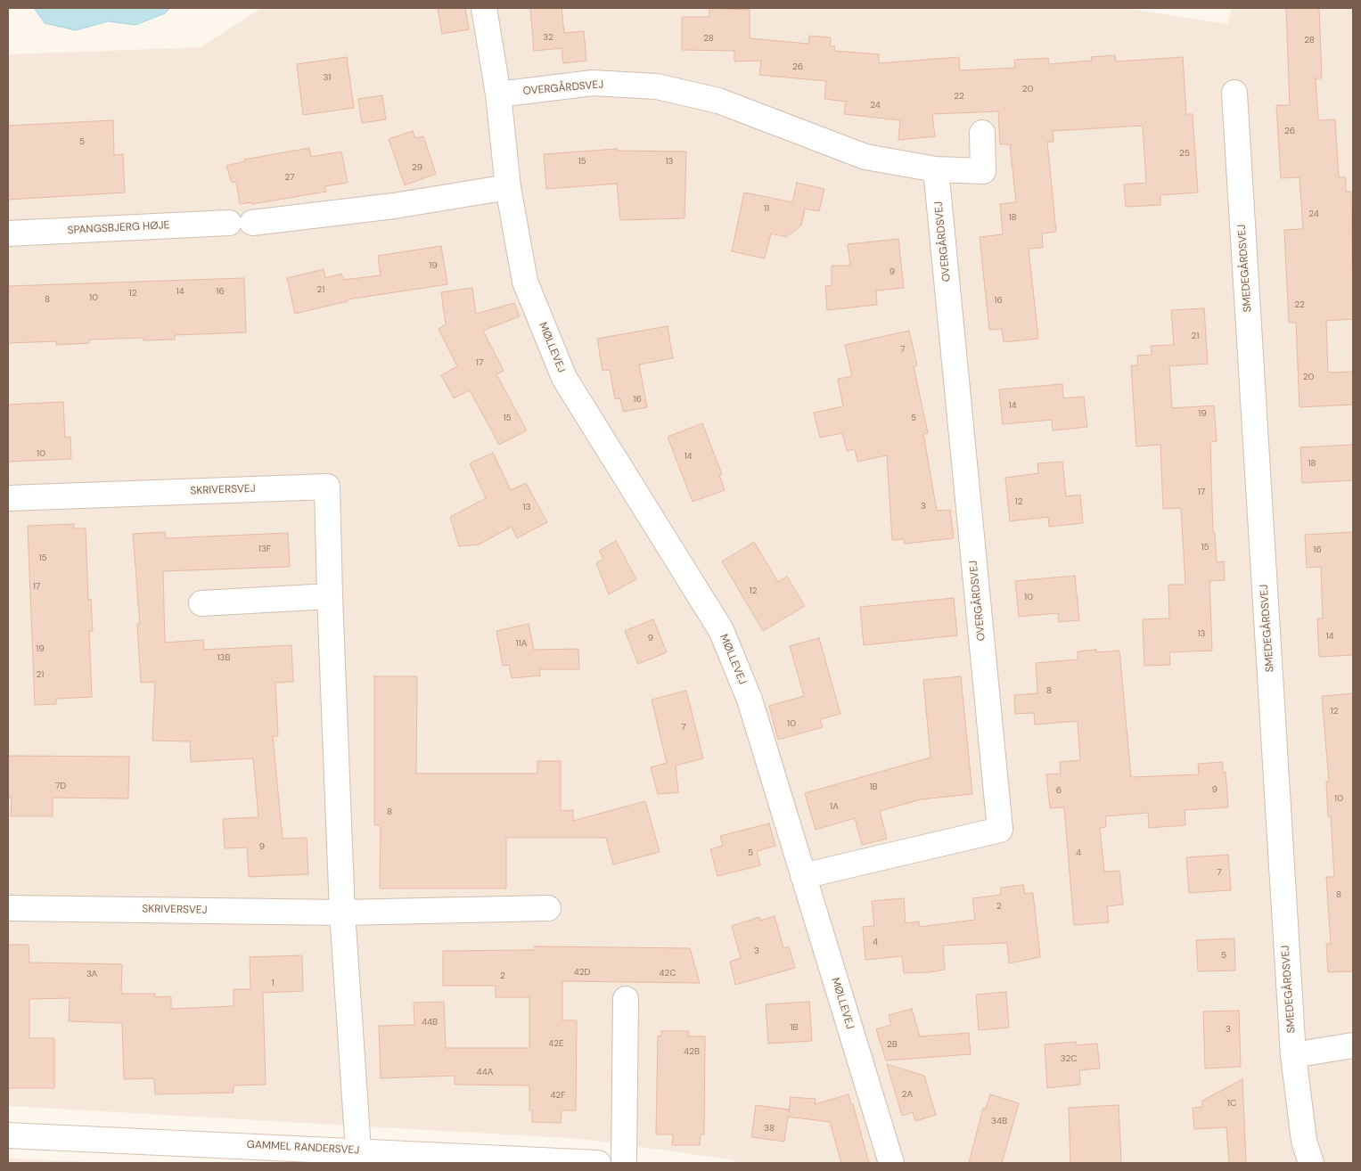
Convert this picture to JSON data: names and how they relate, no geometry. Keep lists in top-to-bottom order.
{
  "streets": {
    "street": [
      "OVERGÅRDSVEJ",
      "SPANGSBJERG HØJE",
      "SMEDEGÅRDSVEJ",
      "MØLLEVEJ",
      "SKRIVERSVEJ",
      "GAMMEL RANDERSVEJ"
    ]
  },
  "crossings": [
    ["OVERGÅRDSVEJ", "MØLLEVEJ"],
    ["SPANGSBJERG HØJE", "MØLLEVEJ"],
    ["SKRIVERSVEJ", "GAMMEL RANDERSVEJ"]
  ],
  "house_numbers": [
    "32",
    "28",
    "28",
    "26",
    "31",
    "20",
    "22",
    "24",
    "26",
    "5",
    "25",
    "15",
    "13",
    "29",
    "27",
    "11",
    "24",
    "18",
    "19",
    "9",
    "21",
    "14",
    "16",
    "12",
    "10",
    "8",
    "16",
    "22",
    "21",
    "7",
    "17",
    "20",
    "16",
    "14",
    "19",
    "15",
    "5",
    "10",
    "14",
    "18",
    "17",
    "12",
    "3",
    "13",
    "15",
    "13F",
    "16",
    "15",
    "17",
    "12",
    "10",
    "13",
    "14",
    "9",
    "11A",
    "19",
    "13B",
    "21",
    "8",
    "12",
    "10",
    "7",
    "7D",
    "1B",
    "9",
    "6",
    "10",
    "1A",
    "8",
    "9",
    "5",
    "4",
    "7",
    "8",
    "2",
    "4",
    "3",
    "5",
    "42D",
    "42C",
    "3A",
    "2",
    "1",
    "44B",
    "1B",
    "3",
    "42E",
    "2B",
    "42B",
    "32C",
    "44A",
    "2A",
    "42F",
    "1C",
    "34B",
    "38"
  ]
}
